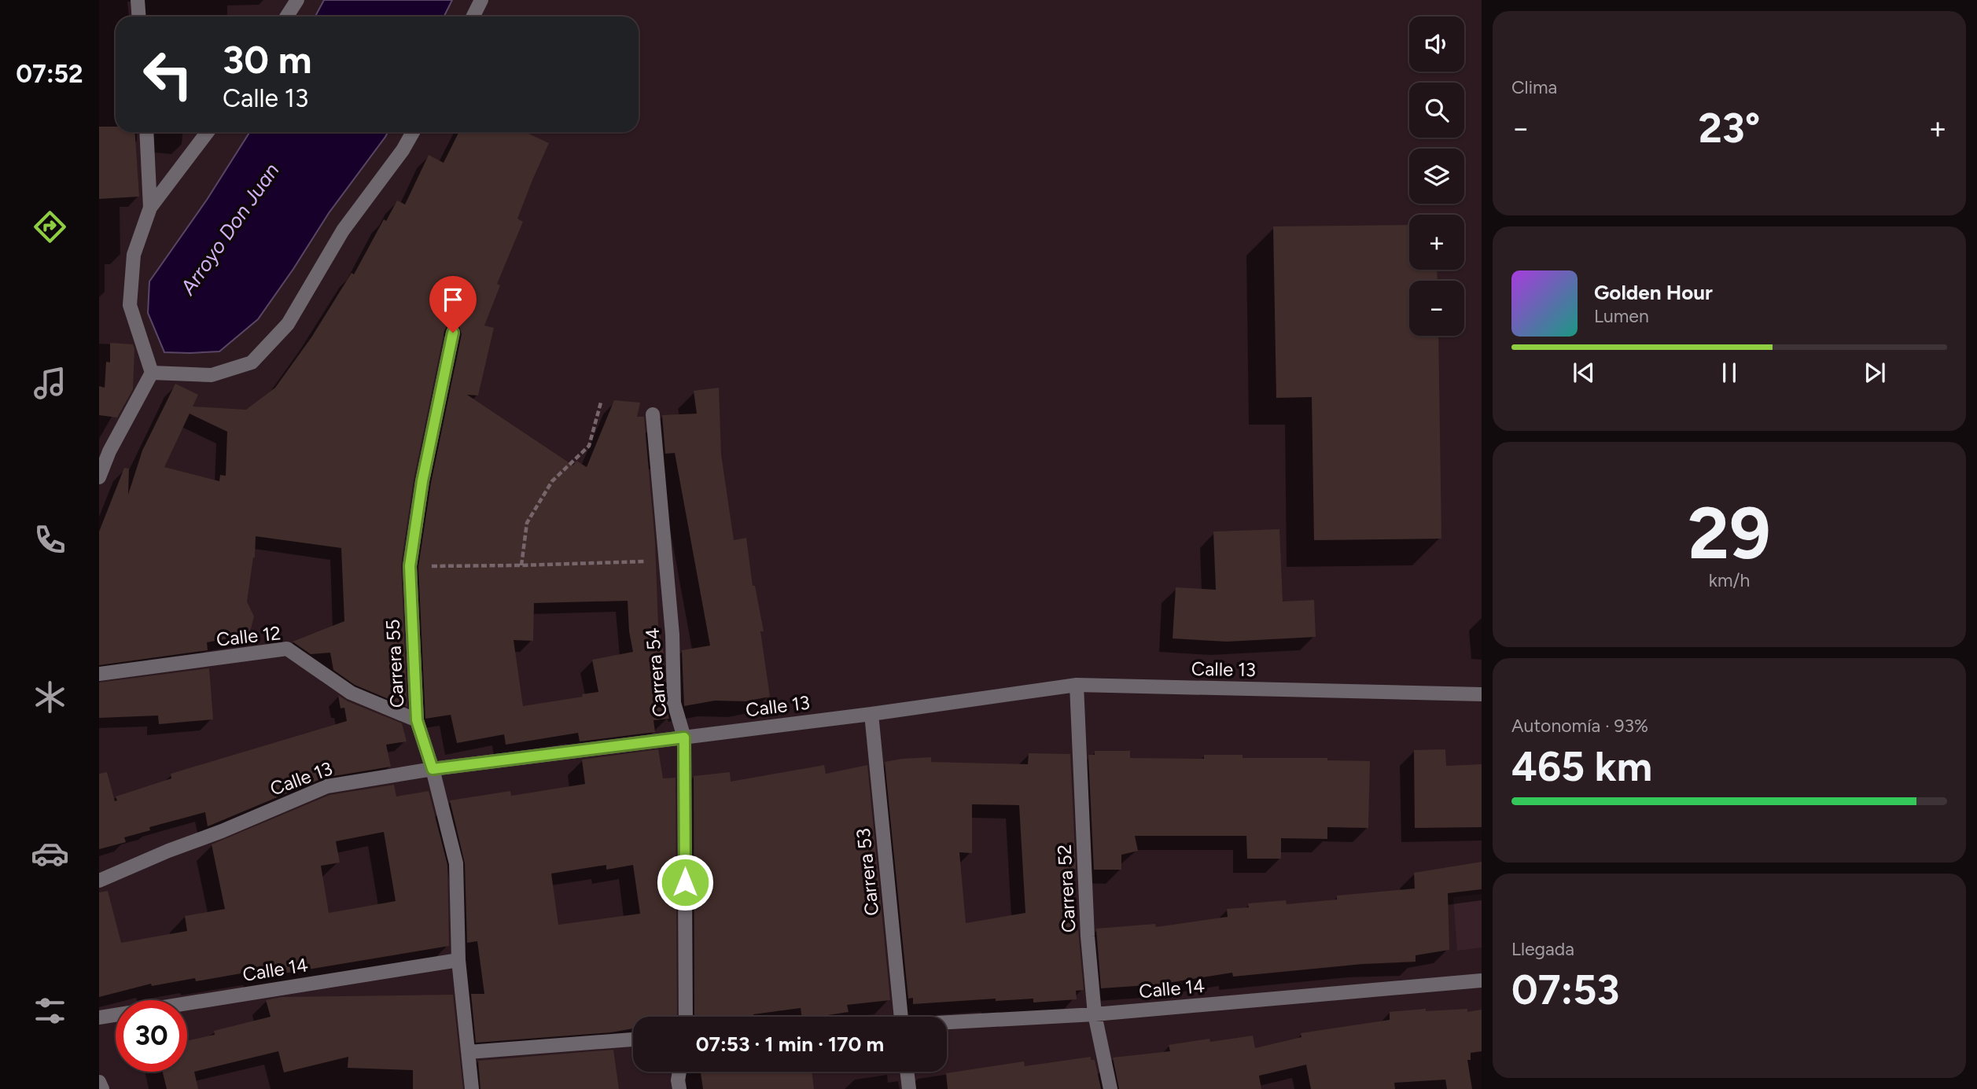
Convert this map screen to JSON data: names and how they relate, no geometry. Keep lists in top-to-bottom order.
{
  "streets": {
    "street": [
      "Calle 12",
      "Carrera 55",
      "Calle 13",
      "Carrera 54",
      "Carrera 53",
      "Carrera 52",
      "Calle 14"
    ]
  },
  "crossings": [
    ["Calle 12", "Carrera 55"],
    ["Carrera 55", "Calle 13"],
    ["Carrera 55", "Calle 14"],
    ["Calle 13", "Carrera 54"],
    ["Calle 13", "Carrera 53"],
    ["Calle 13", "Carrera 52"],
    ["Carrera 52", "Calle 14"]
  ],
  "water": ["Arroyo Don Juan"],
  "page": {
    "tabs": "07:52",
    "tile": [
      "Clima",
      ["29", "km/h"],
      ["Autonomía · 93%", "465 km"],
      ["Llegada", "07:53"]
    ],
    "map_buttons": ["+", "−"],
    "turn": ["30 m", "Calle 13"],
    "heat": ["−", "23°", "+"],
    "song": ["Golden Hour", "Lumen"],
    "limit": "30",
    "trip": "07:53 · 1 min · 170 m"
  }
}
